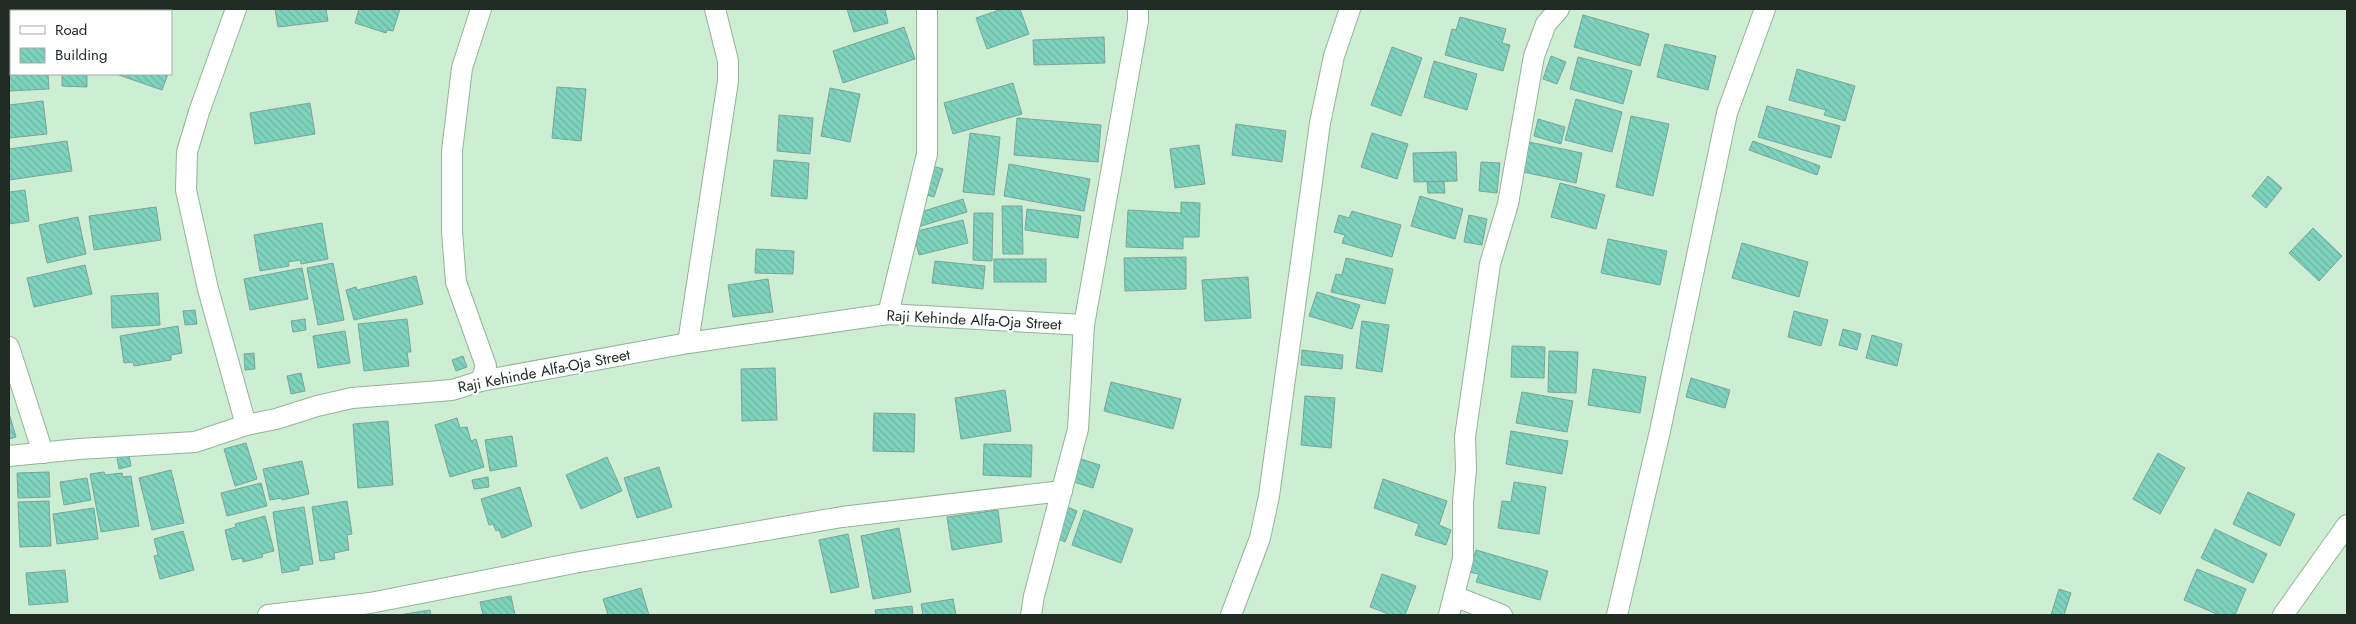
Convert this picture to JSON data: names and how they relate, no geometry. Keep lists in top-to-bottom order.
{
  "streets": {
    "street": ["Raji Kehinde Alfa-Oja Street"]
  },
  "legend": ["Road", "Building"]
}
